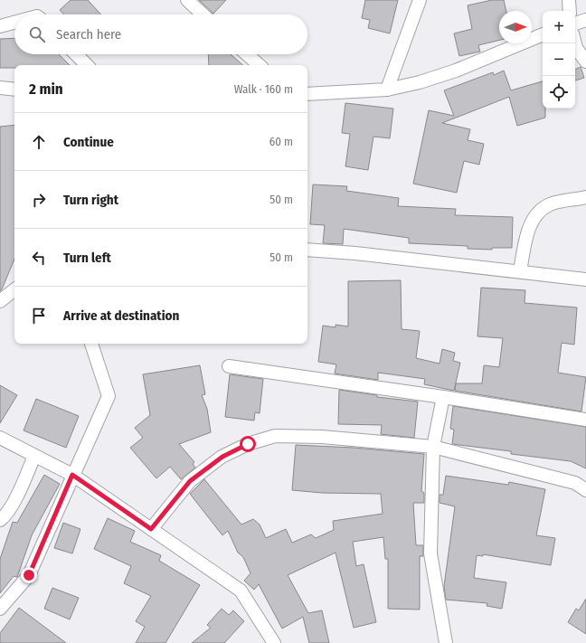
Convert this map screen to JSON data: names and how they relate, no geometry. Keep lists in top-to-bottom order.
{
  "north": "right",
  "page": {
    "map_buttons": ["+", "−"],
    "search": "Search here",
    "heading": ["2 min", "Walk · 160 m"],
    "list": [
      ["Continue", "60 m"],
      ["Turn right", "50 m"],
      ["Turn left", "50 m"],
      "Arrive at destination"
    ]
  }
}
